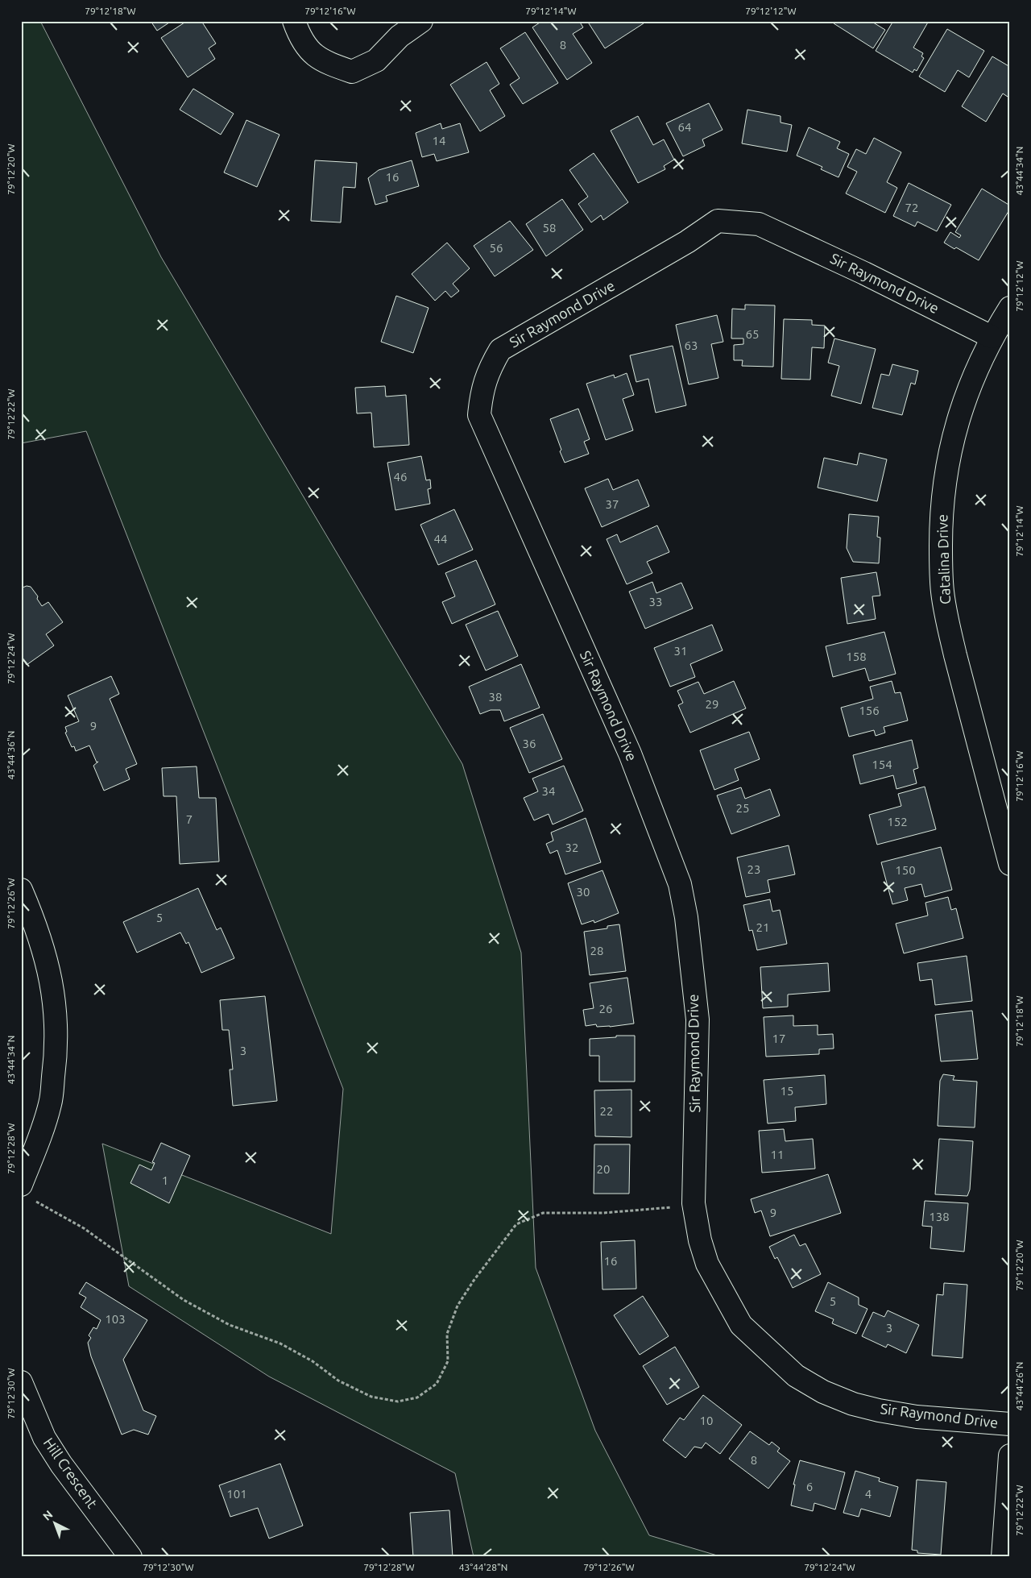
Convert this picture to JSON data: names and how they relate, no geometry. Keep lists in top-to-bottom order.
{
  "streets": {
    "street": ["Sir Raymond Drive", "Catalina Drive", "Hill Crescent"]
  },
  "crossings": [
    ["Sir Raymond Drive", "Catalina Drive"]
  ],
  "house_numbers": [
    "8",
    "64",
    "14",
    "16",
    "72",
    "58",
    "56",
    "65",
    "63",
    "46",
    "37",
    "44",
    "33",
    "31",
    "158",
    "38",
    "29",
    "156",
    "9",
    "36",
    "154",
    "34",
    "25",
    "7",
    "152",
    "32",
    "23",
    "150",
    "30",
    "5",
    "21",
    "28",
    "26",
    "17",
    "3",
    "15",
    "22",
    "11",
    "20",
    "1",
    "9",
    "138",
    "16",
    "5",
    "103",
    "3",
    "10",
    "8",
    "6",
    "101",
    "4"
  ],
  "north": "top left",
  "coordinates": [
    "79°12'18\"W",
    "79°12'16\"W",
    "79°12'14\"W",
    "79°12'12\"W",
    "79°12'20\"W",
    "43°44'34\"N",
    "79°12'22\"W",
    "79°12'24\"W",
    "43°44'36\"N",
    "79°12'26\"W",
    "79°12'28\"W",
    "43°44'26\"N",
    "79°12'30\"W",
    "43°44'28\"N"
  ]
}
